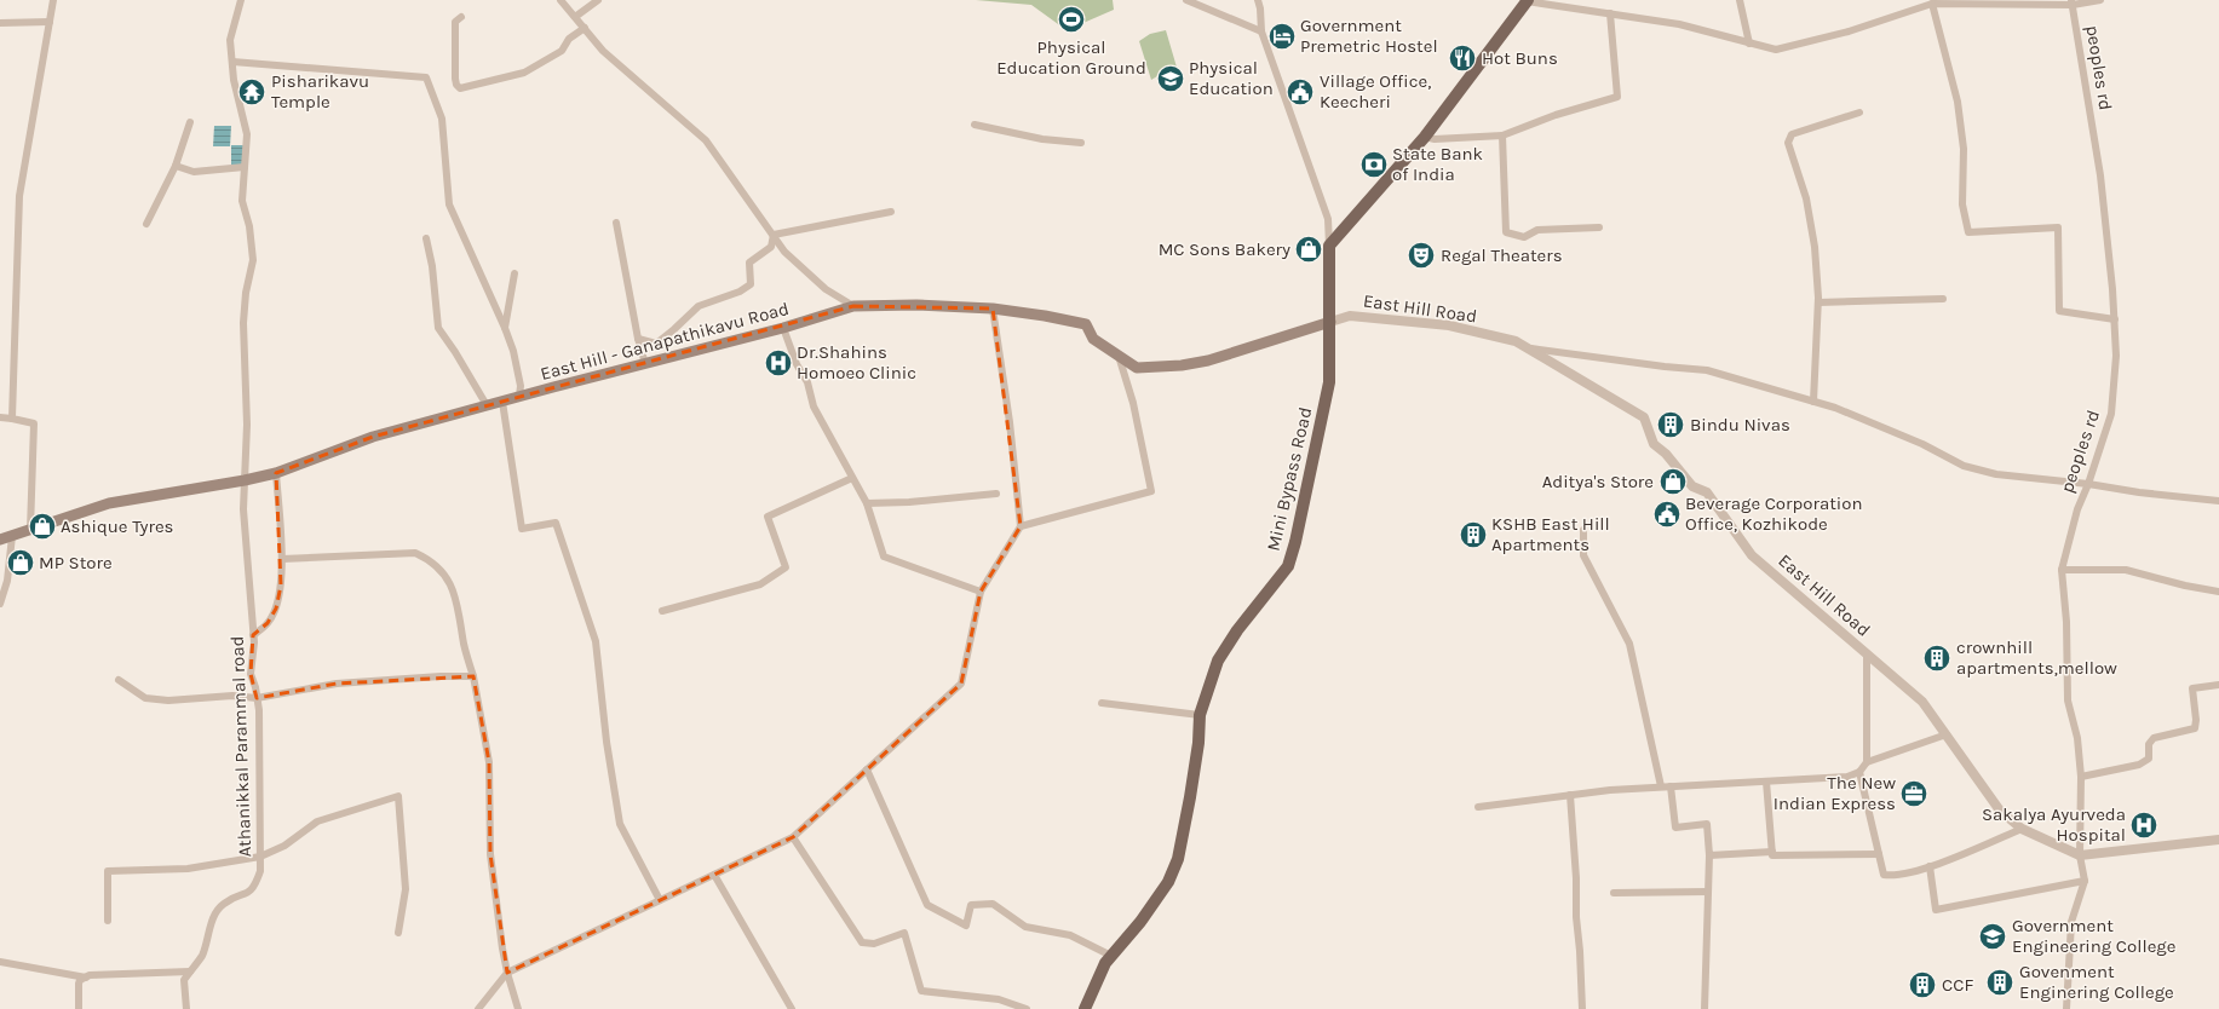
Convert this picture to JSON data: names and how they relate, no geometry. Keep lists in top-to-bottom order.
{
  "streets": {
    "main road": ["East Hill - Ganapathikavu Road", "Mini Bypass Road"],
    "street": ["peoples rd", "East Hill Road", "Athanikkal Parammal road"]
  },
  "crossings": [
    ["peoples rd", "East Hill Road"],
    ["East Hill Road", "East Hill - Ganapathikavu Road"],
    ["East Hill Road", "Mini Bypass Road"],
    ["East Hill - Ganapathikavu Road", "Mini Bypass Road"],
    ["East Hill - Ganapathikavu Road", "Athanikkal Parammal road"]
  ],
  "places": {
    "sports": ["Physical Education Ground"],
    "hotel": ["Government Premetric Hostel"],
    "restaurant": ["Hot Buns"],
    "school or university": ["Physical Education", "Government Engineering College"],
    "temple": ["Pisharikavu Temple"],
    "public building": ["Village Office, Keecheri", "Beverage Corporation Office, Kozhikode"],
    "bank": ["State Bank of India"],
    "shop": [
      "MC Sons Bakery",
      "Aditya's Store",
      "Ashique Tyres",
      "MP Store"
    ],
    "theatre": ["Regal Theaters"],
    "hospital": ["Dr.Shahins Homoeo Clinic", "Sakalya Ayurveda Hospital"],
    "building": [
      "Bindu Nivas",
      "KSHB East Hill Apartments",
      "crownhill apartments,mellow",
      "Govenment Enginering College",
      "CCF"
    ],
    "office": ["The New Indian Express"]
  }
}
